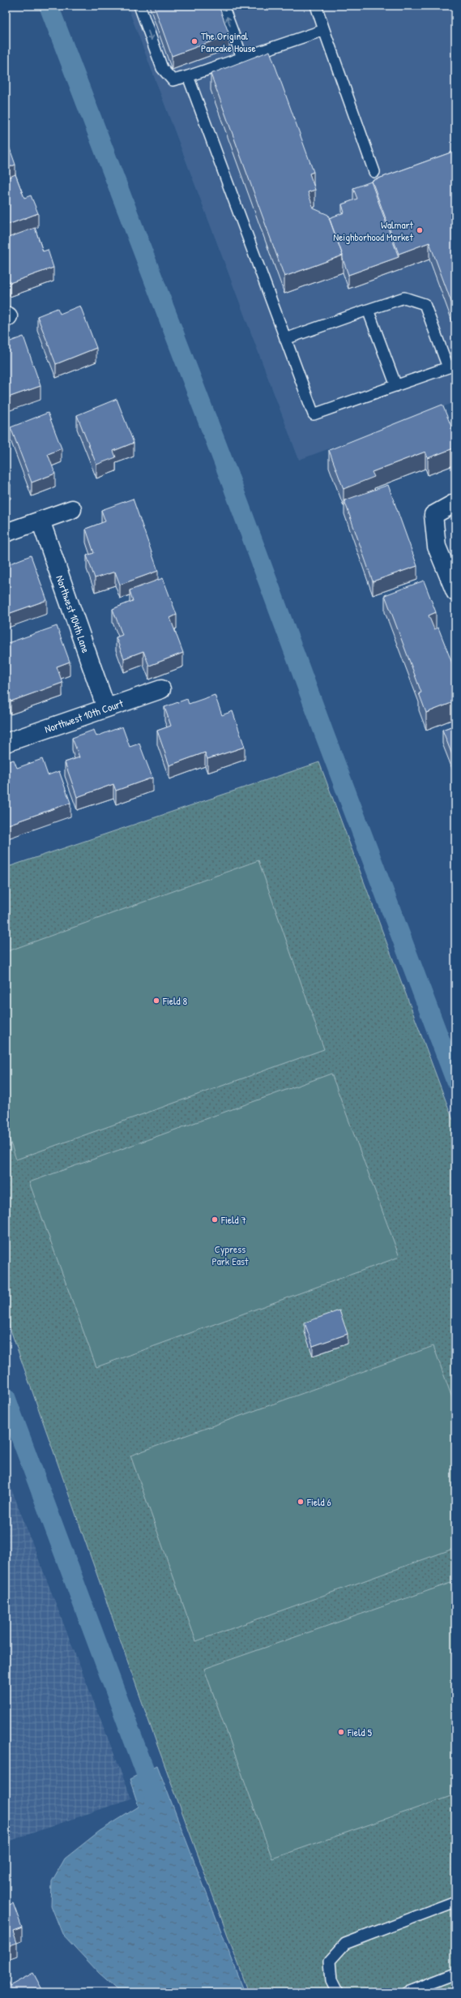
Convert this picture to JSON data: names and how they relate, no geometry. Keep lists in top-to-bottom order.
{
  "streets": {
    "street": ["Northwest 104th Lane", "Northwest 10th Court"]
  },
  "crossings": [
    ["Northwest 104th Lane", "Northwest 10th Court"]
  ],
  "parks": ["Cypress Park East"],
  "places": [
    "The Original Pancake House",
    "Walmart Neighborhood Market",
    "Field 8",
    "Field 7",
    "Field 6",
    "Field 5"
  ]
}
